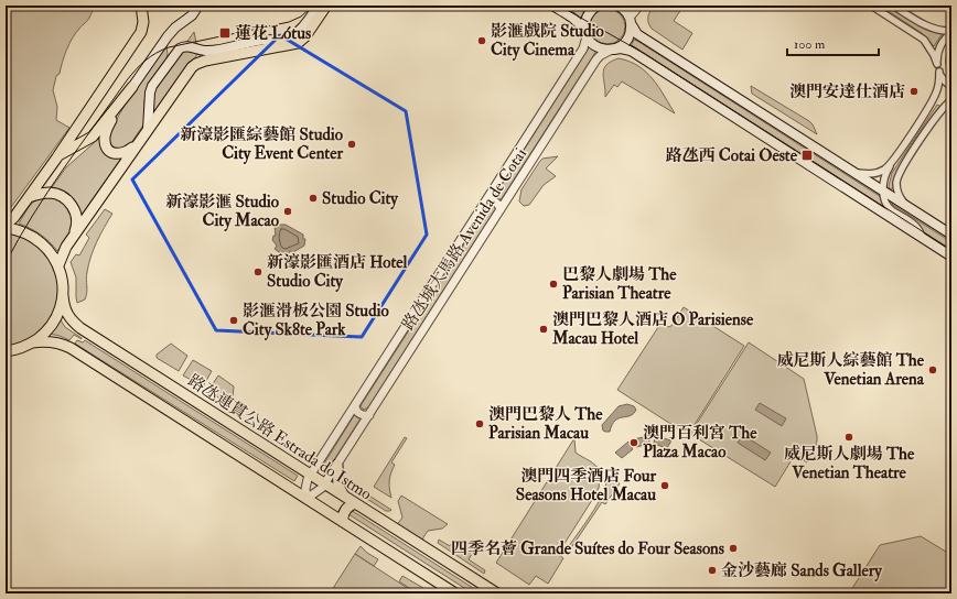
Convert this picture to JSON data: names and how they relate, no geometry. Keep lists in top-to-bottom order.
{
  "streets": {
    "main road": ["路氹連貫公路 Estrada do Istmo"],
    "street": ["路氹城大馬路 Avenida de Cotai"]
  },
  "crossings": [
    ["路氹城大馬路 Avenida de Cotai", "路氹連貫公路 Estrada do Istmo"]
  ],
  "places": {
    "transit": ["蓮花 Lótus", "路氹西 Cotai Oeste"],
    "other": [
      "影滙戲院 Studio City Cinema",
      "澳門安達仕酒店",
      "新濠影匯綜藝館 Studio City Event Center",
      "Studio City",
      "新濠影滙 Studio City Macao",
      "新濠影匯酒店 Hotel Studio City",
      "巴黎人劇場 The Parisian Theatre",
      "影滙滑板公園 Studio City Sk8te Park",
      "澳門巴黎人酒店 O Parisiense Macau Hotel",
      "威尼斯人綜藝館 The Venetian Arena",
      "澳門巴黎人 The Parisian Macau",
      "威尼斯人劇場 The Venetian Theatre",
      "澳門百利宮 The Plaza Macao",
      "澳門四季酒店 Four Seasons Hotel Macau",
      "四季名薈 Grande Suítes do Four Seasons",
      "金沙藝廊 Sands Gallery"
    ]
  },
  "scale_bar": "100 m"
}
